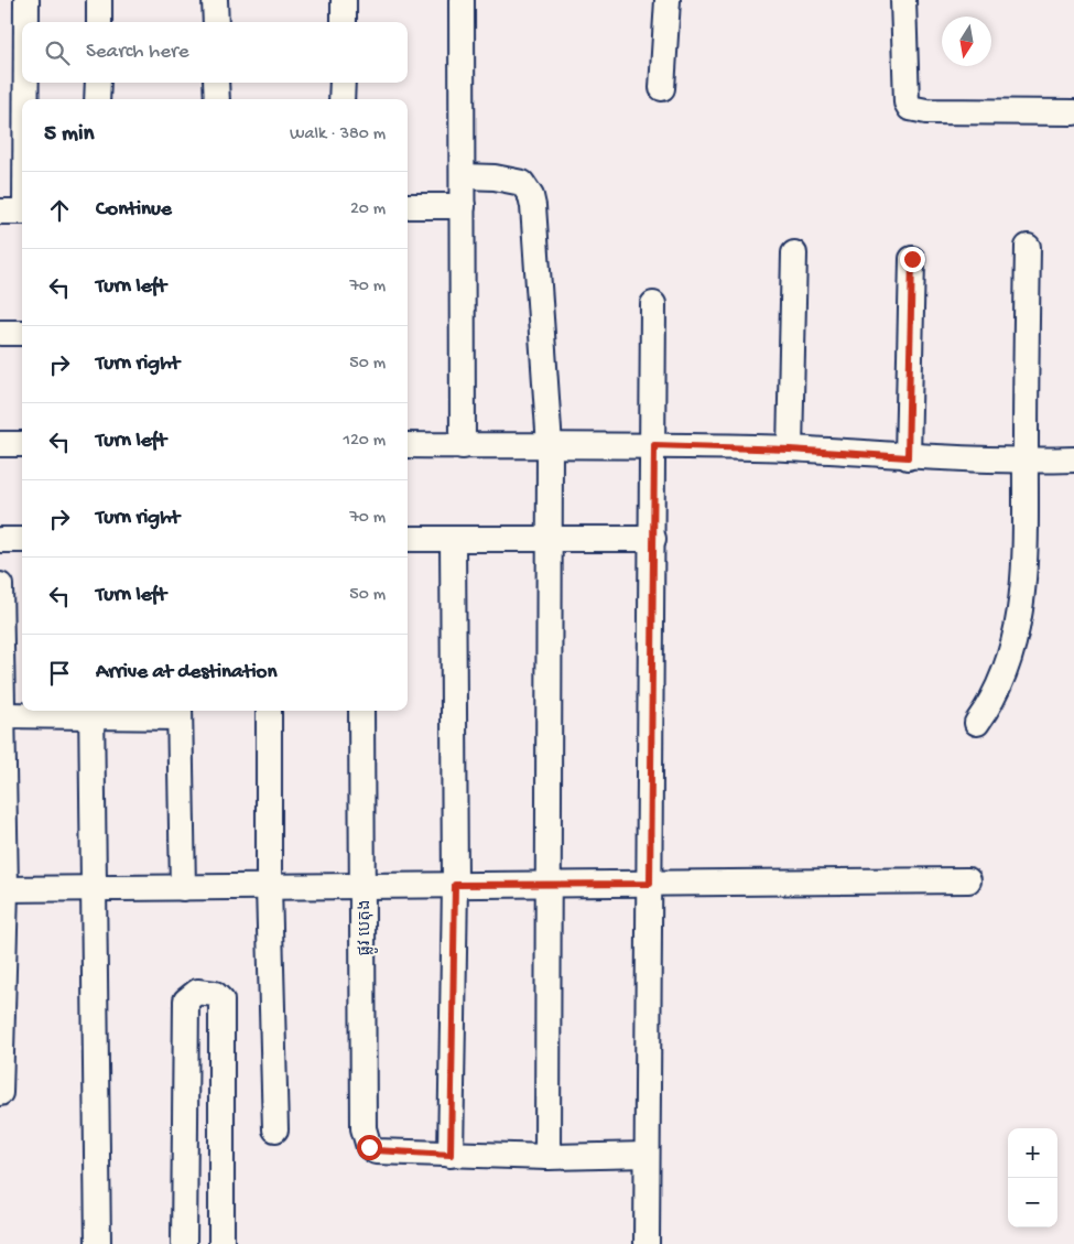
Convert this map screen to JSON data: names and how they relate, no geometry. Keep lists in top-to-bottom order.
{
  "streets": {
    "street": ["ផ្លូវ បេតុង"]
  },
  "north": "bottom",
  "page": {
    "search": "Search here",
    "heading": ["5 min", "Walk · 380 m"],
    "list": [
      ["Continue", "20 m"],
      ["Turn left", "70 m"],
      ["Turn right", "50 m"],
      ["Turn left", "120 m"],
      ["Turn right", "70 m"],
      ["Turn left", "50 m"],
      "Arrive at destination"
    ],
    "map_buttons": ["+", "−"]
  }
}
